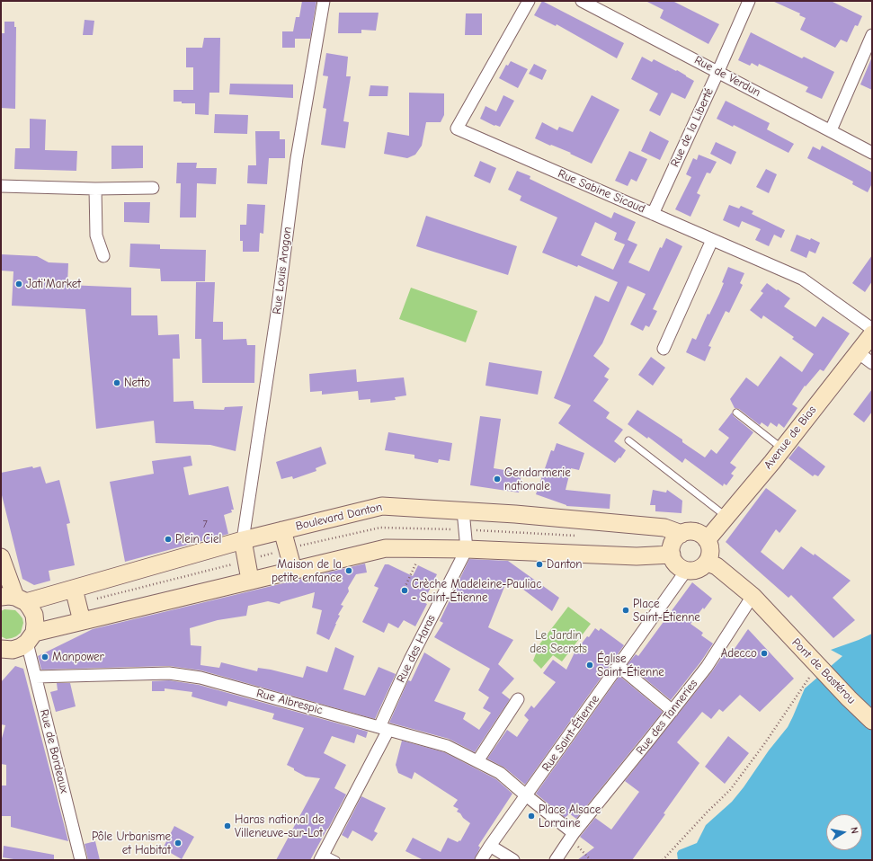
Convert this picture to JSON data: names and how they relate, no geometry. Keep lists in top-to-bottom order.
{
  "streets": {
    "main road": ["Avenue de Bias", "Boulevard Danton", "Pont de Bastérou"],
    "street": [
      "Rue de Verdun",
      "Rue de la Liberté",
      "Rue Sabine Sicaud",
      "Rue Louis Aragon",
      "Rue des Haras",
      "Rue Albrespic",
      "Rue des Tanneries",
      "Rue Saint-Étienne",
      "Rue de Bordeaux"
    ]
  },
  "crossings": [
    ["Rue de Verdun", "Rue de la Liberté"],
    ["Rue de la Liberté", "Rue Sabine Sicaud"],
    ["Rue Louis Aragon", "Boulevard Danton"],
    ["Avenue de Bias", "Boulevard Danton"],
    ["Avenue de Bias", "Pont de Bastérou"],
    ["Avenue de Bias", "Rue Saint-Étienne"],
    ["Boulevard Danton", "Pont de Bastérou"],
    ["Boulevard Danton", "Rue Saint-Étienne"],
    ["Rue des Haras", "Rue Albrespic"],
    ["Pont de Bastérou", "Rue des Tanneries"],
    ["Pont de Bastérou", "Rue Saint-Étienne"],
    ["Rue Albrespic", "Rue Saint-Étienne"],
    ["Rue Albrespic", "Rue de Bordeaux"]
  ],
  "parks": ["Le Jardin des Secrets"],
  "places": [
    "Jati'Market",
    "Netto",
    "Gendarmerie nationale",
    "Plein Ciel",
    "Danton",
    "Maison de la petite enfance",
    "Crèche Madeleine-Pauliac - Saint-Étienne",
    "Place Saint-Étienne",
    "Adecco",
    "Manpower",
    "Église Saint-Étienne",
    "Place Alsace Lorraine",
    "Haras national de Villeneuve-sur-Lot",
    "Pôle Urbanisme et Habitat"
  ],
  "house_numbers": ["7"],
  "north": "right"
}
